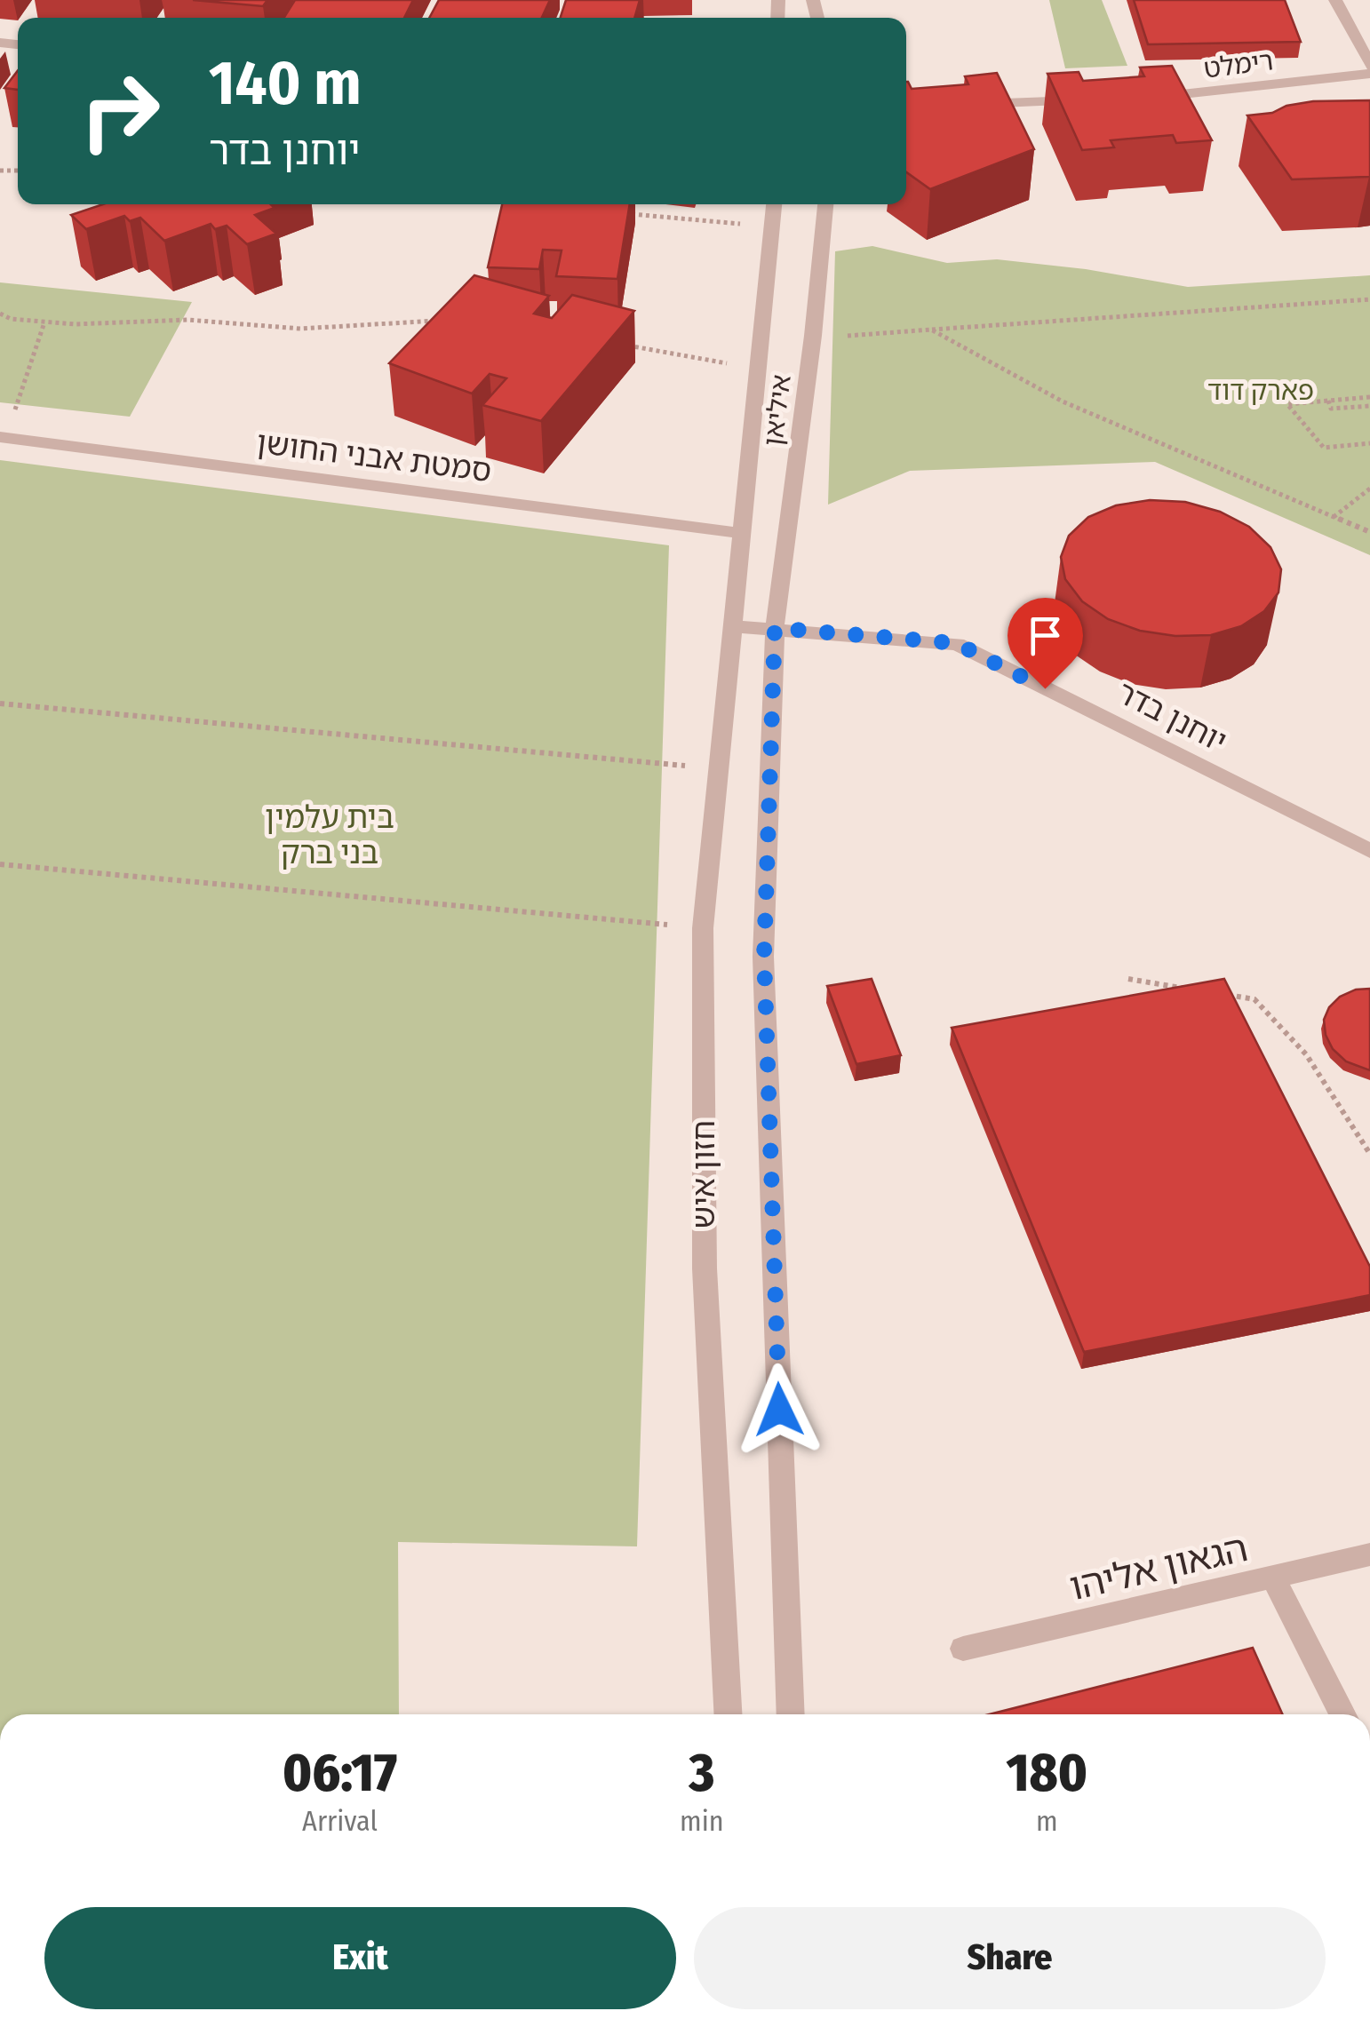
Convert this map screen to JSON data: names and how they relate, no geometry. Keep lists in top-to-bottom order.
{
  "streets": {
    "street": [
      "רימלט",
      "איליאן",
      "סמטת אבני החושן",
      "יוחנן בדר",
      "חזון איש",
      "הגאון אליהו"
    ]
  },
  "crossings": [
    ["איליאן", "סמטת אבני החושן"],
    ["איליאן", "יוחנן בדר"],
    ["איליאן", "חזון איש"],
    ["יוחנן בדר", "חזון איש"]
  ],
  "parks": ["פארק דוד", "בית עלמין בני ברק"],
  "page": {
    "turn": ["140 m", "יוחנן בדר"],
    "eta": [
      "06:17",
      "Arrival",
      "3",
      "min",
      "180",
      "m"
    ],
    "buttons": ["Exit", "Share"]
  }
}
